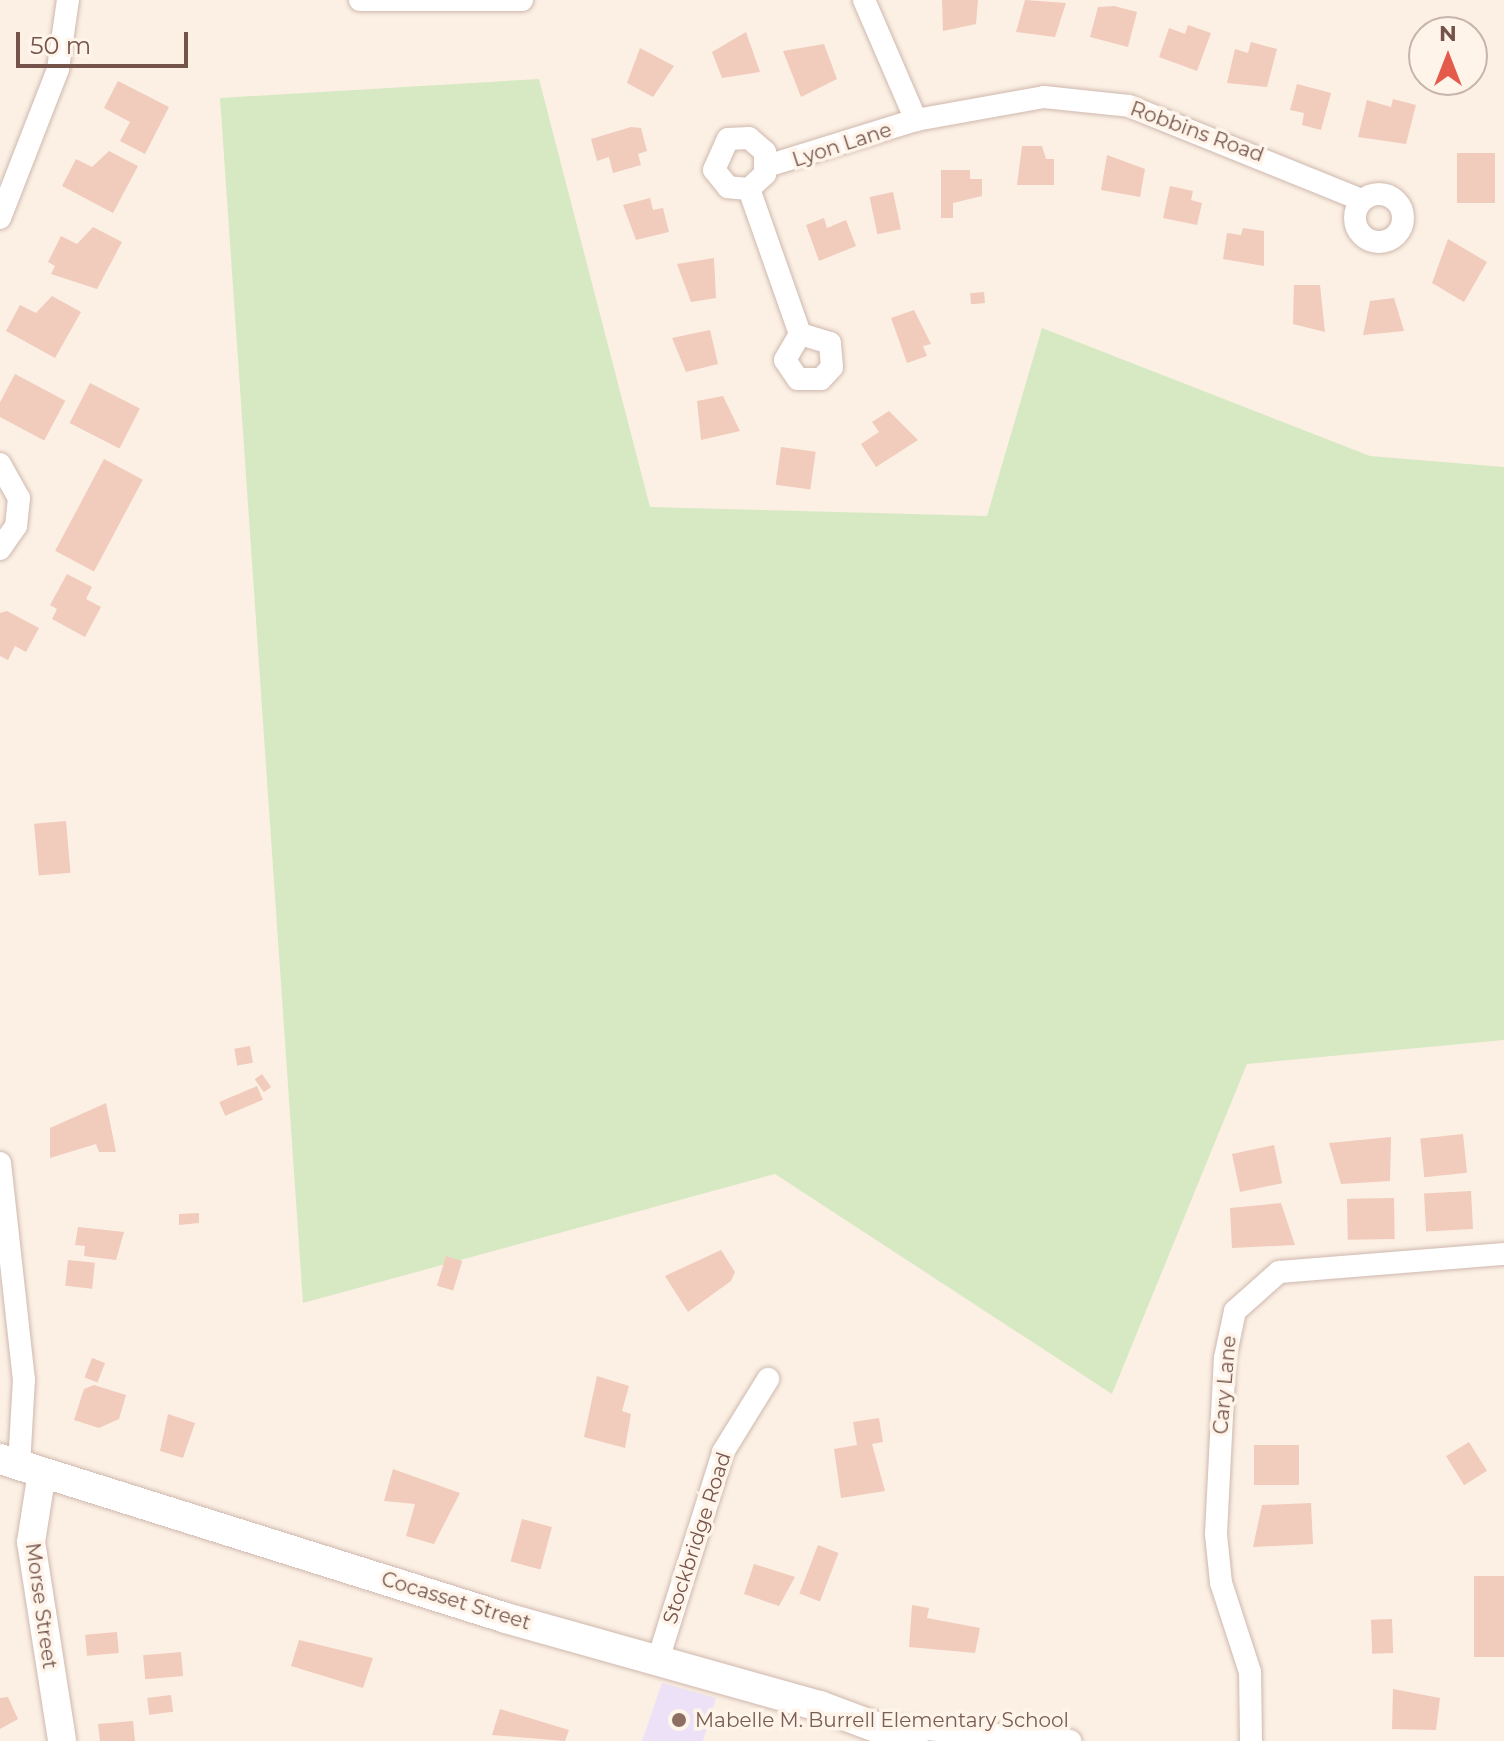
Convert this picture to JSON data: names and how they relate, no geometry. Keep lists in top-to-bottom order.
{
  "streets": {
    "main road": ["Cocasset Street"],
    "street": [
      "Robbins Road",
      "Lyon Lane",
      "Cary Lane",
      "Stockbridge Road",
      "Morse Street"
    ]
  },
  "crossings": [
    ["Robbins Road", "Lyon Lane"],
    ["Stockbridge Road", "Cocasset Street"],
    ["Cocasset Street", "Morse Street"]
  ],
  "places": ["Mabelle M. Burrell Elementary School"],
  "scale_bar": "50 m",
  "north": "top"
}
